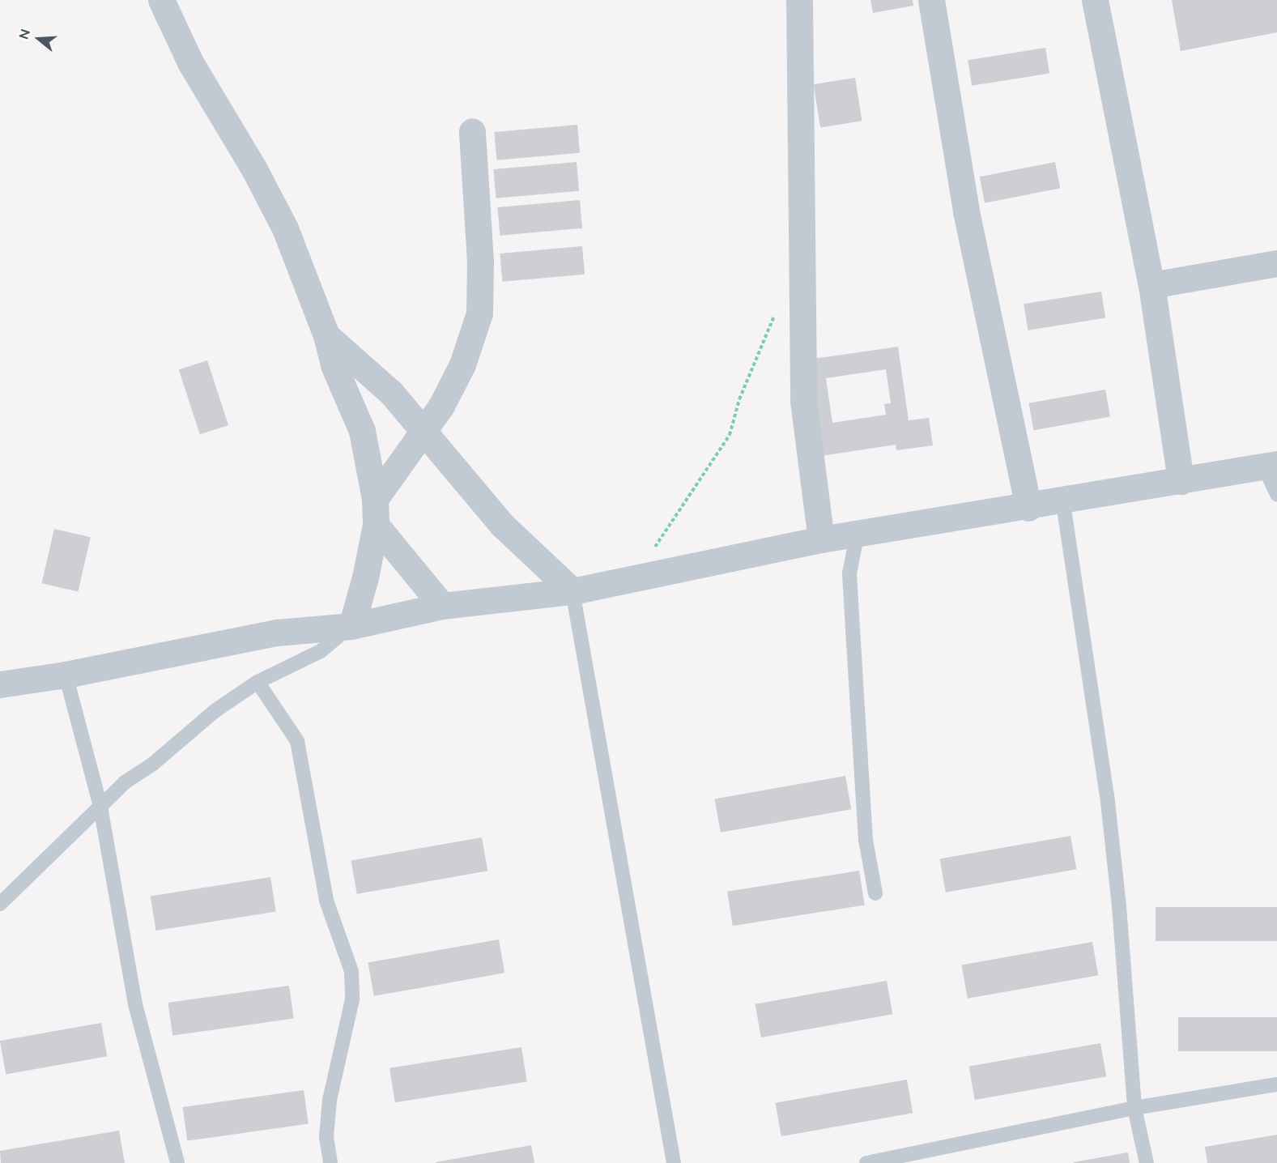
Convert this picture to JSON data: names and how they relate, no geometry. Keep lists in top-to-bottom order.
{
  "north": "left"
}
